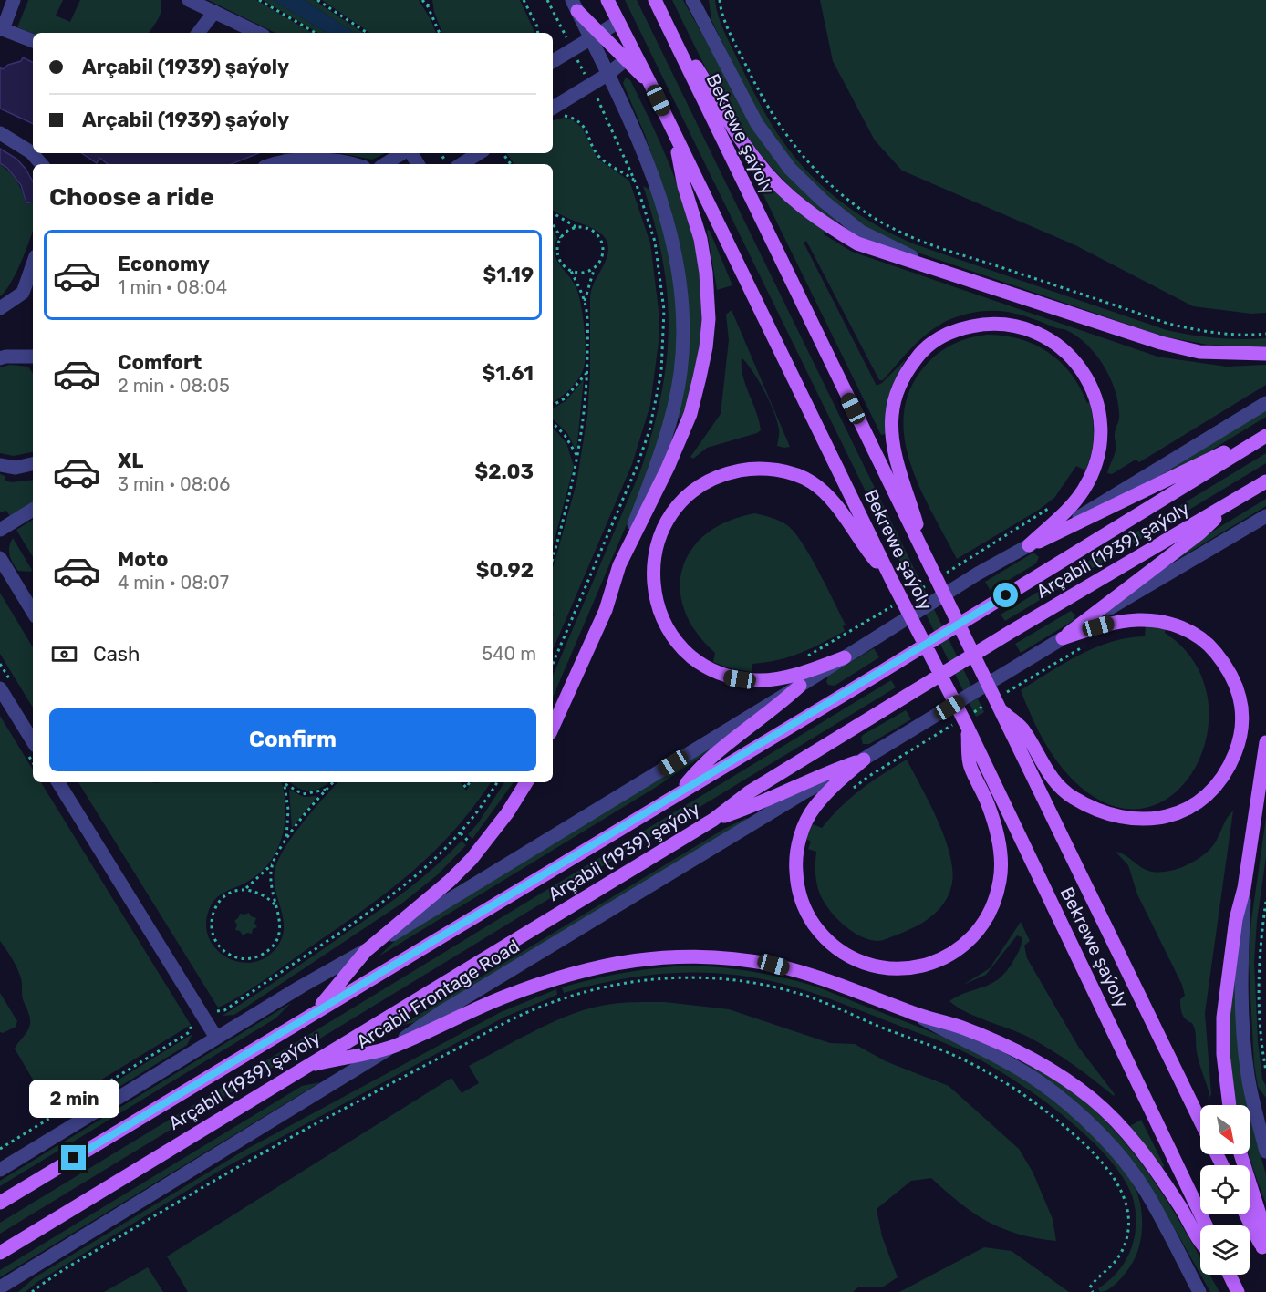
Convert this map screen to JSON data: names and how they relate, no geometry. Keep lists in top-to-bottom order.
{
  "streets": {
    "main road": ["Bekrewe şaýoly", "Arçabil (1939) şaýoly"],
    "street": ["Arcabil Frontage Road"]
  },
  "north": "bottom right",
  "page": {
    "banner": ["Arçabil (1939) şaýoly", "Arçabil (1939) şaýoly"],
    "heading": "Choose a ride",
    "list": [
      {
        "name": "Economy",
        "note": "1 min · 08:04",
        "value": "$1.19"
      },
      {
        "name": "Comfort",
        "note": "2 min · 08:05",
        "value": "$1.61"
      },
      {
        "name": "XL",
        "note": "3 min · 08:06",
        "value": "$2.03"
      },
      {
        "name": "Moto",
        "note": "4 min · 08:07",
        "value": "$0.92"
      }
    ],
    "pay": ["Cash", "540 m"],
    "buttons": "Confirm",
    "bubble": "2 min"
  }
}
